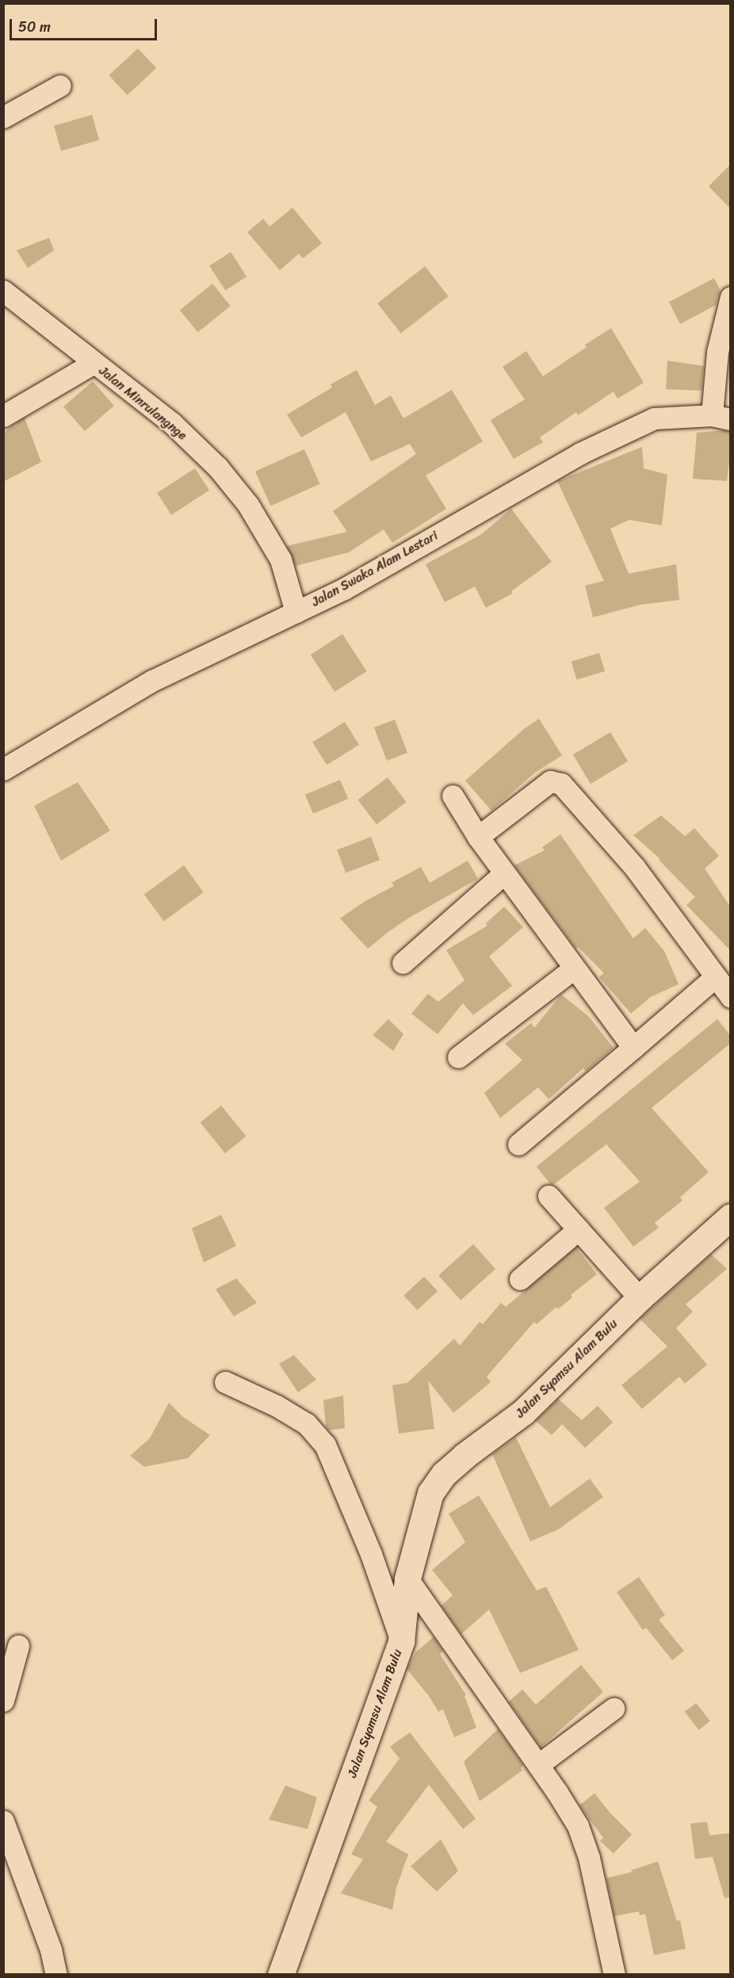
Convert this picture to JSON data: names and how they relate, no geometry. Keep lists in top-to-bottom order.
{
  "streets": {
    "street": ["Jalan Minrulangnge", "Jalan Swaka Alam Lestari", "Jalan Syamsu Alam Bulu"]
  },
  "crossings": [
    ["Jalan Minrulangnge", "Jalan Swaka Alam Lestari"]
  ],
  "scale_bar": "50 m"
}
